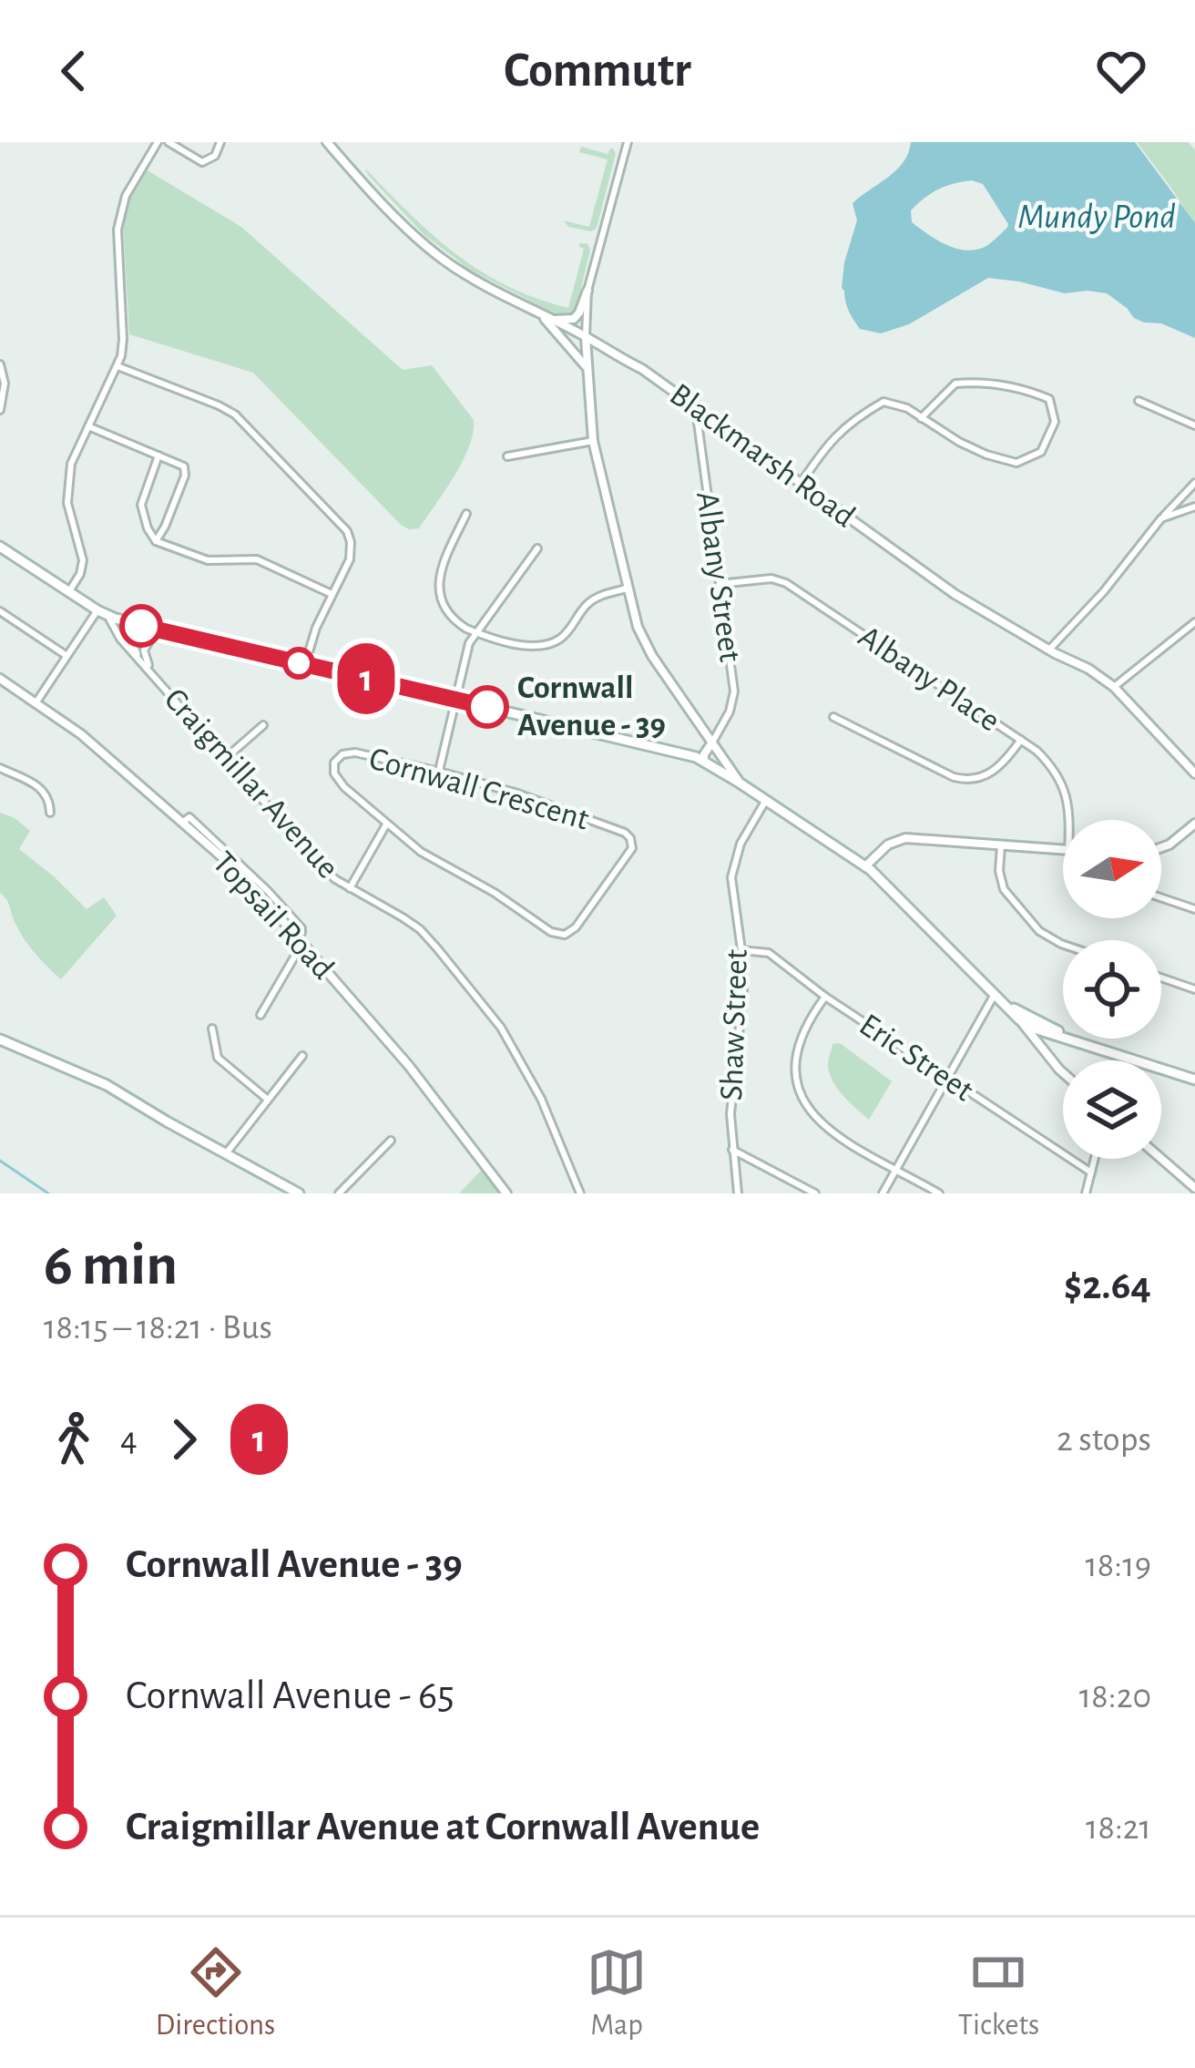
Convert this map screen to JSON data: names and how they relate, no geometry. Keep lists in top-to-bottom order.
{
  "streets": {
    "street": [
      "Blackmarsh Road",
      "Albany Street",
      "Albany Place",
      "Craigmillar Avenue",
      "Cornwall Crescent",
      "Topsail Road",
      "Shaw Street",
      "Eric Street"
    ]
  },
  "crossings": [
    ["Blackmarsh Road", "Albany Street"],
    ["Albany Street", "Albany Place"],
    ["Shaw Street", "Eric Street"]
  ],
  "water": ["Mundy Pond"],
  "places": ["Cornwall Avenue - 39"],
  "lines": ["bus line 1"],
  "north": "right",
  "page": {
    "header": "Commutr",
    "on_map": "1",
    "heading": ["6 min", "18:15 – 18:21 · Bus", "$2.64"],
    "legs": ["4", "1", "2 stops"],
    "list": [
      {
        "name": "Cornwall Avenue - 39",
        "value": "18:19"
      },
      {
        "name": "Cornwall Avenue - 65",
        "value": "18:20"
      },
      {
        "name": "Craigmillar Avenue at Cornwall Avenue",
        "value": "18:21"
      }
    ],
    "tabs": ["Directions", "Map", "Tickets"]
  }
}
